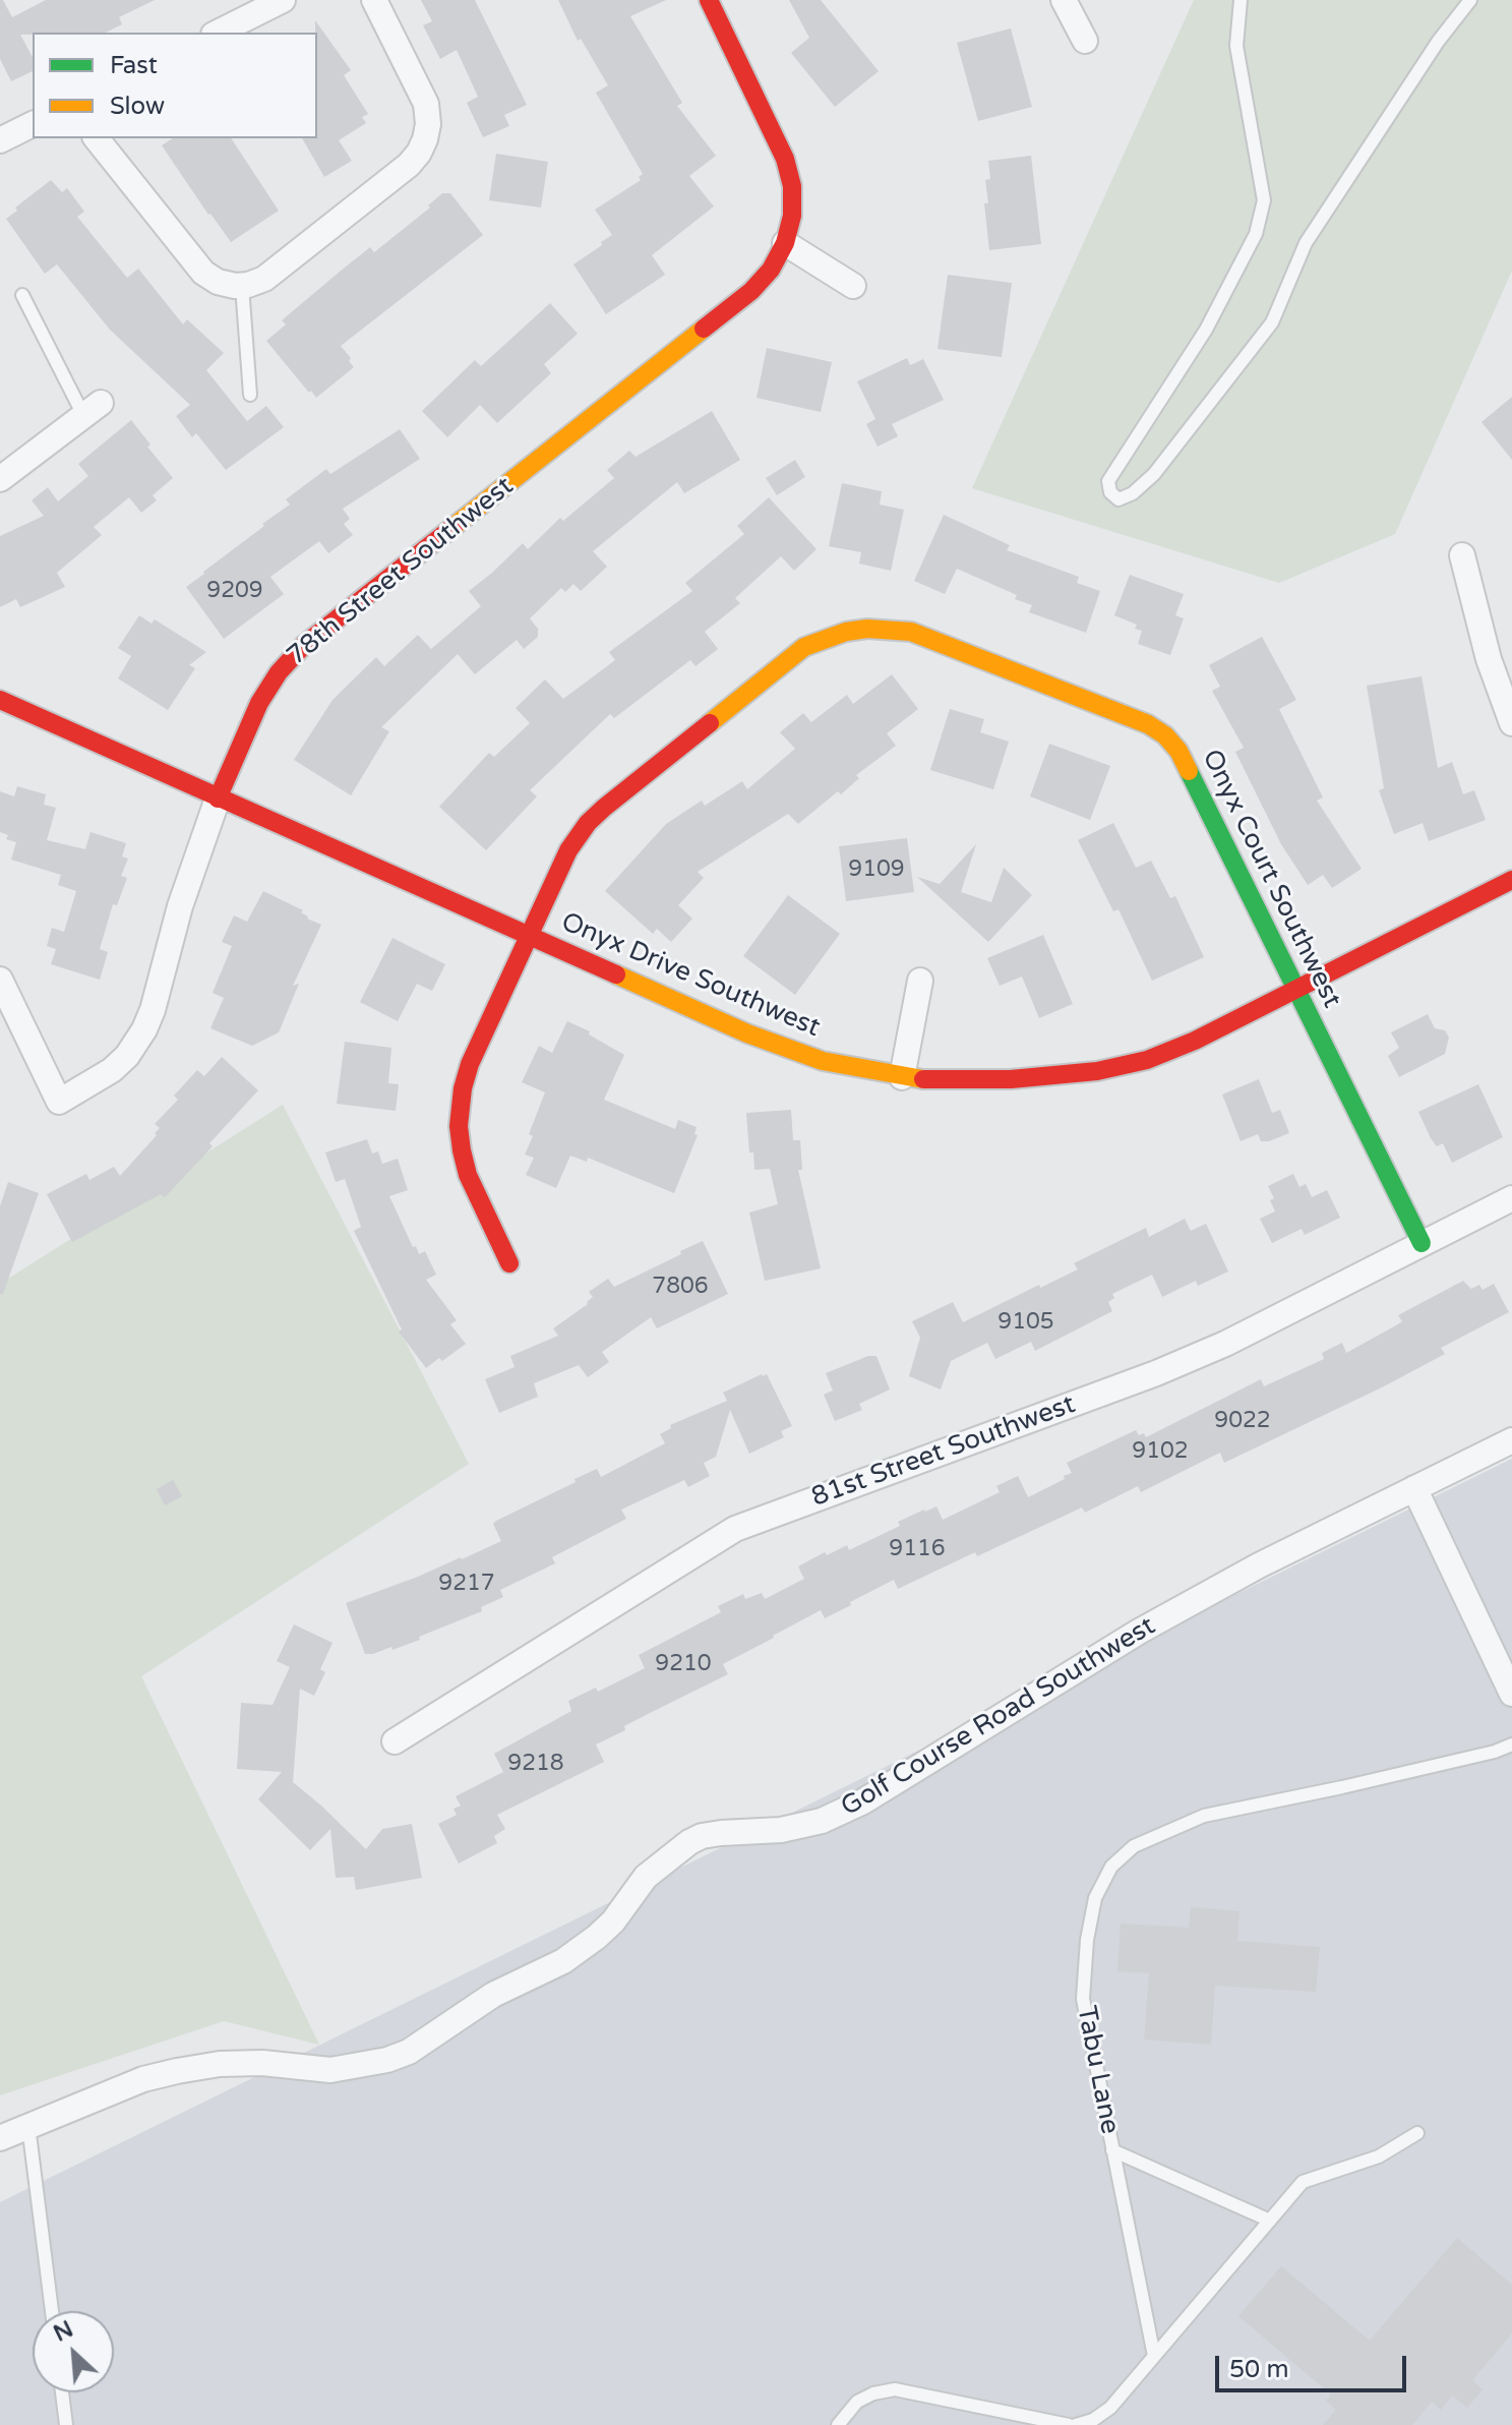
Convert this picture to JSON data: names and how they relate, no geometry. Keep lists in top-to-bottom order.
{
  "streets": {
    "street": [
      "78th Street Southwest",
      "Onyx Court Southwest",
      "Onyx Drive Southwest",
      "81st Street Southwest",
      "Golf Course Road Southwest"
    ],
    "lane": ["Tabu Lane"]
  },
  "crossings": [
    ["78th Street Southwest", "Onyx Drive Southwest"],
    ["Onyx Court Southwest", "Onyx Drive Southwest"],
    ["Onyx Court Southwest", "81st Street Southwest"]
  ],
  "house_numbers": [
    "9209",
    "9109",
    "7806",
    "9105",
    "9022",
    "9102",
    "9116",
    "9217",
    "9210",
    "9218"
  ],
  "legend": ["Fast", "Slow"],
  "scale_bar": "50 m",
  "north": "top left"
}
